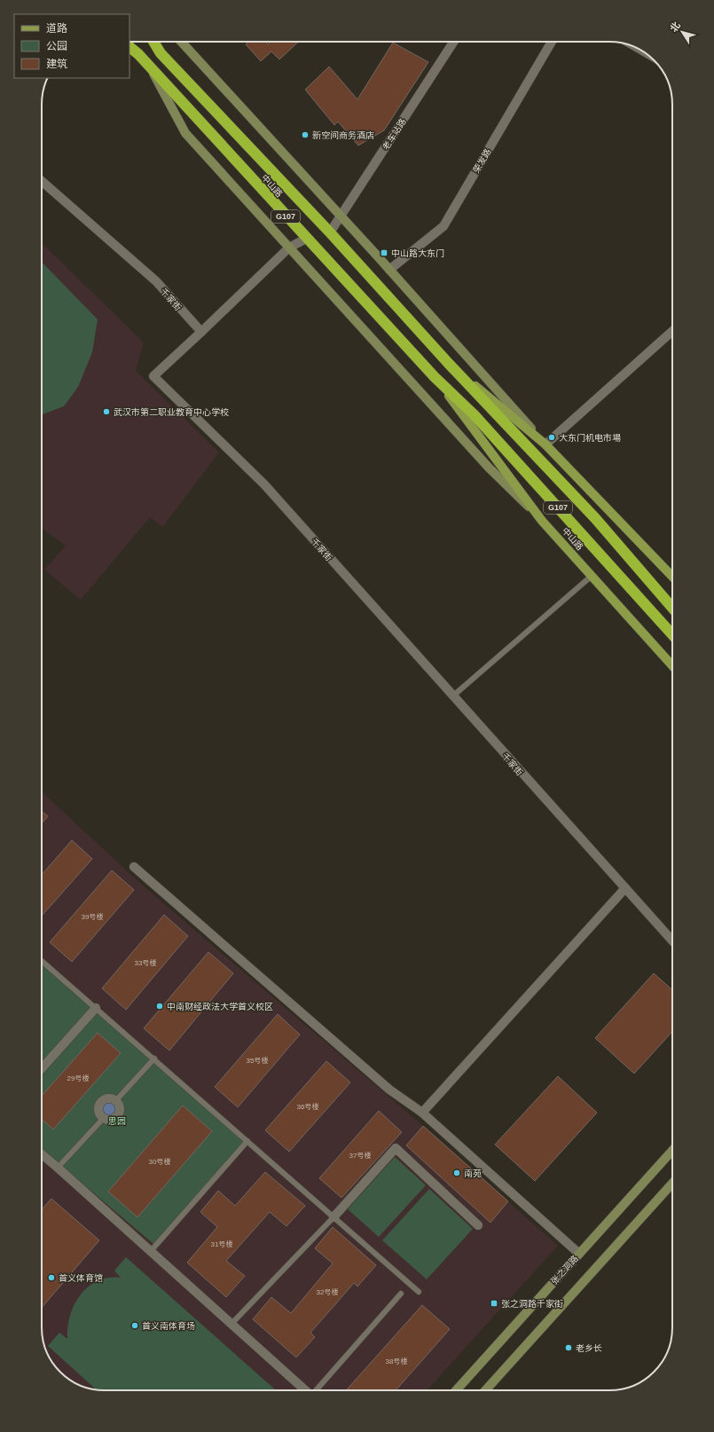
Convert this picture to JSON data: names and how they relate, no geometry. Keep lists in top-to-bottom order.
{
  "streets": {
    "highway": ["中山路", "G107"],
    "street": [
      "老车站路",
      "荣发路",
      "千家街",
      "张之洞路"
    ]
  },
  "crossings": [
    ["老车站路", "中山路"]
  ],
  "parks": ["思园"],
  "places": {
    "other": [
      "新空间商务酒店",
      "武汉市第二职业教育中心学校",
      "大东门机电市場",
      "中南财经政法大学首义校区",
      "南苑",
      "首义体育馆",
      "首义南体育场",
      "老乡长"
    ],
    "transit": ["中山路大东门", "张之洞路千家街"]
  },
  "house_numbers": [
    "39号楼",
    "33号楼",
    "35号楼",
    "29号楼",
    "36号楼",
    "37号楼",
    "30号楼",
    "31号楼",
    "32号楼",
    "38号楼"
  ],
  "legend": ["道路", "公园", "建筑"],
  "north": "top left"
}
